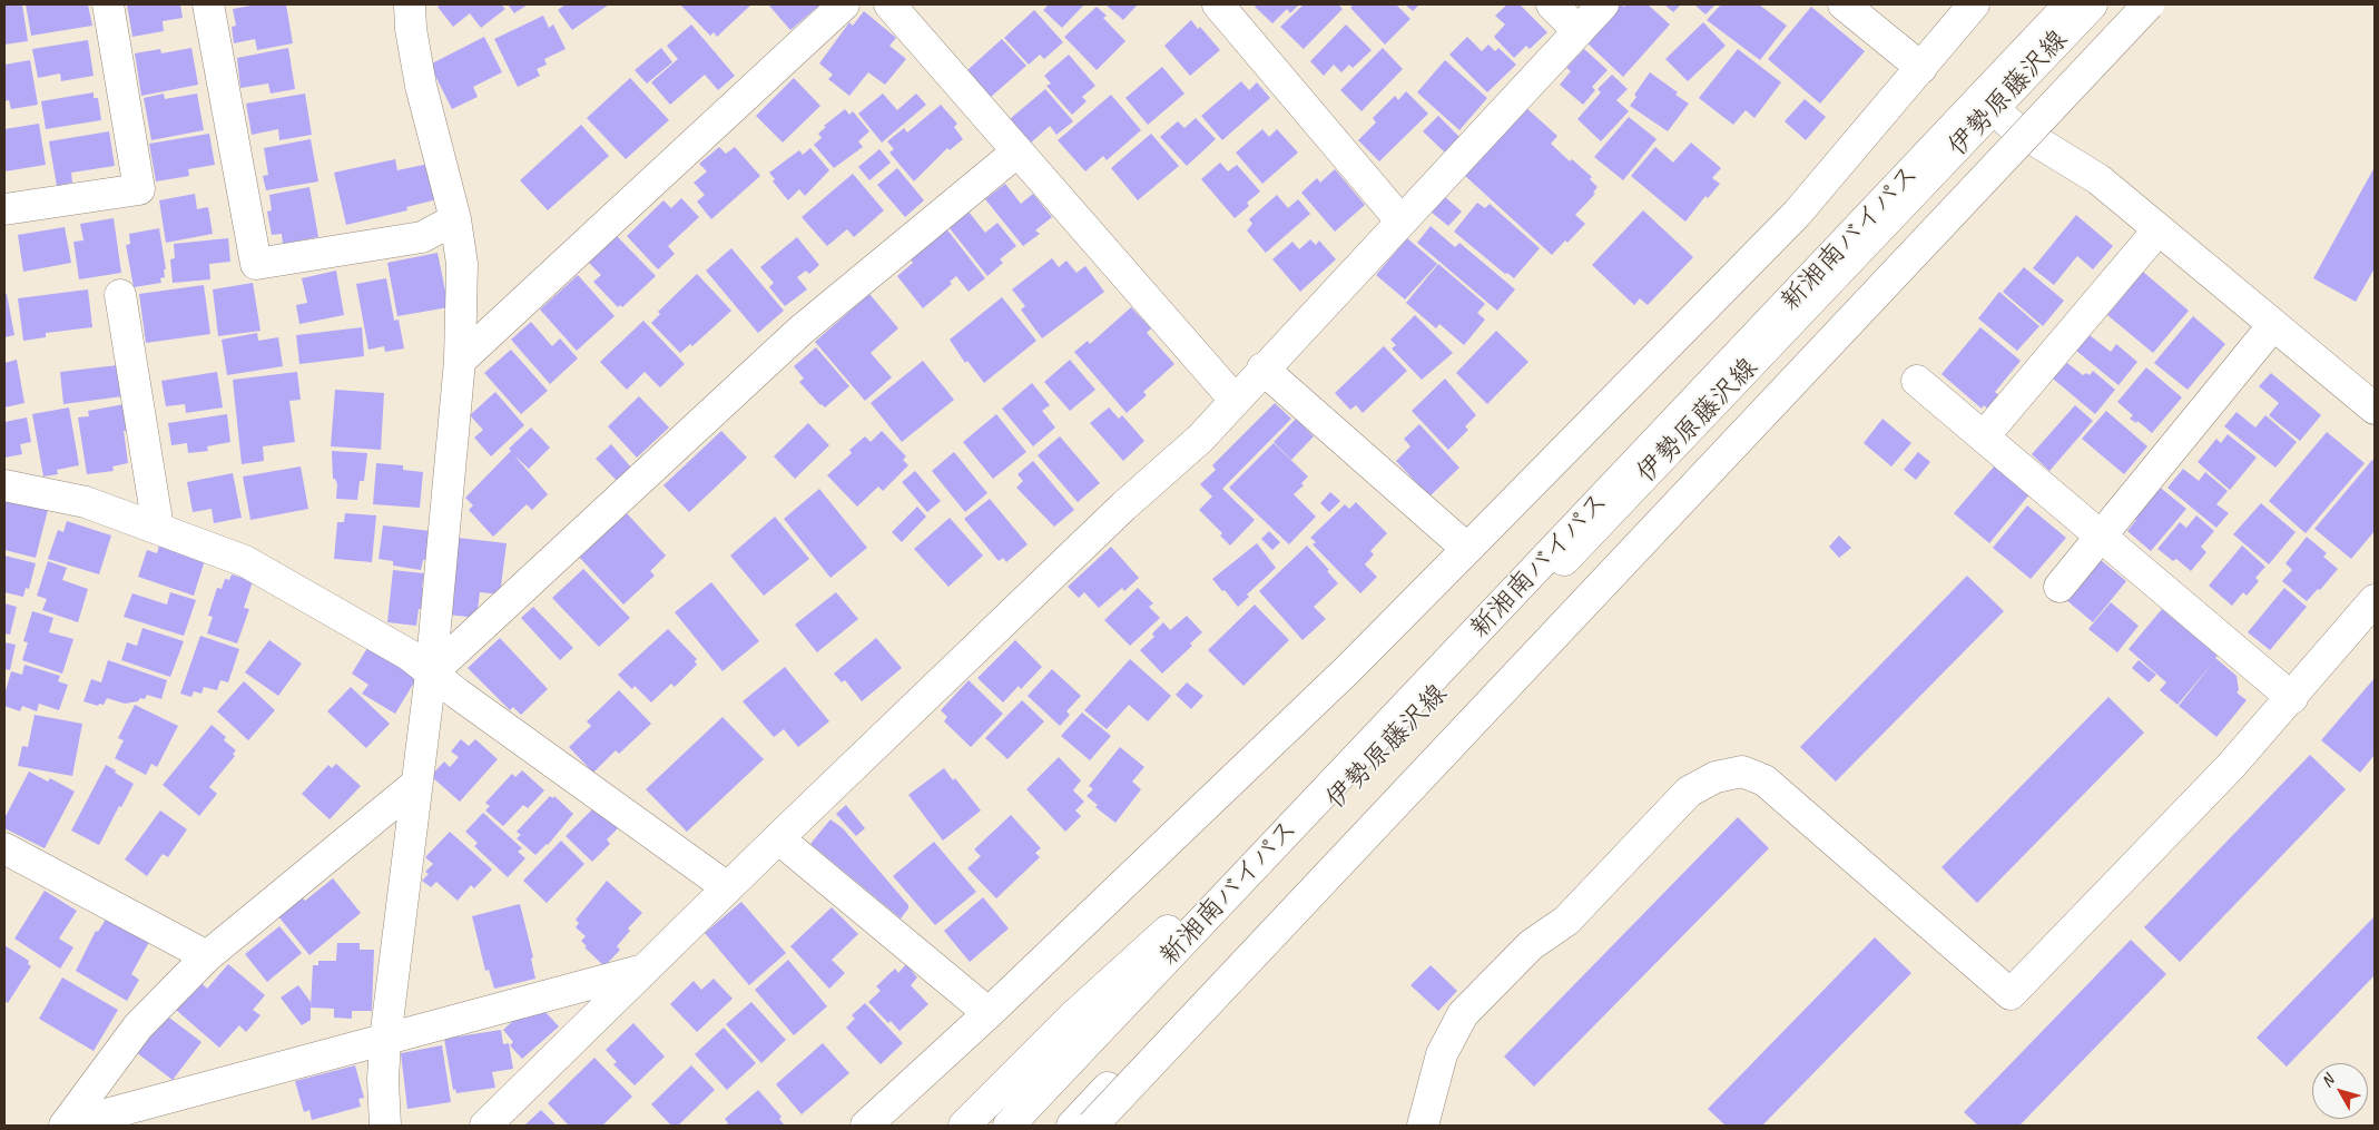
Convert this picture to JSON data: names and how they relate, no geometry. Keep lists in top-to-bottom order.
{
  "streets": {
    "main road": ["伊勢原藤沢線", "新湘南バイパス"]
  },
  "north": "top left"
}
